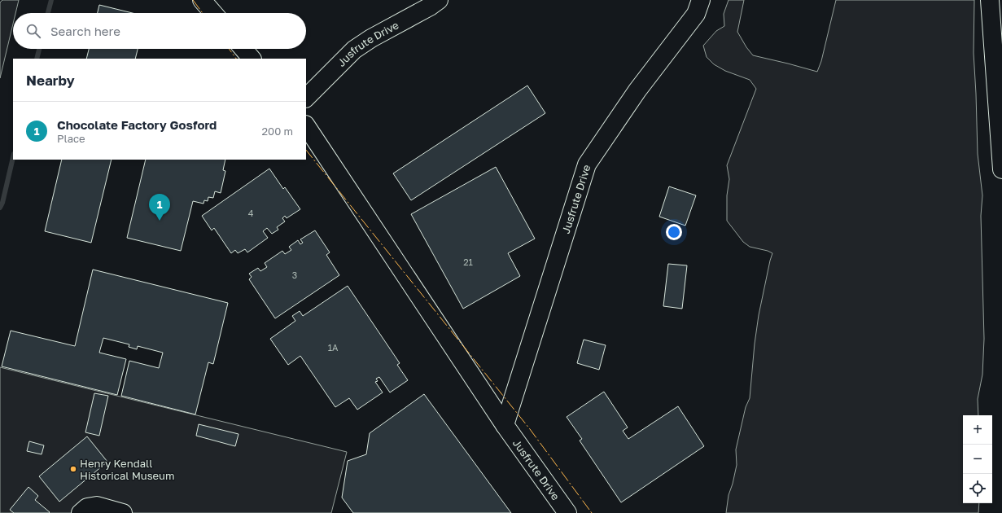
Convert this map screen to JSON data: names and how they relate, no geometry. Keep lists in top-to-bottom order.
{
  "streets": {
    "main road": ["Jusfrute Drive"]
  },
  "places": ["Henry Kendall Historical Museum"],
  "house_numbers": [
    "4",
    "21",
    "3",
    "1A"
  ],
  "page": {
    "search": "Search here",
    "heading": "Nearby",
    "list": [
      {
        "mark": "1",
        "name": "Chocolate Factory Gosford",
        "note": "Place",
        "value": "200 m"
      }
    ],
    "pins": "1",
    "map_buttons": ["+", "−"]
  }
}
